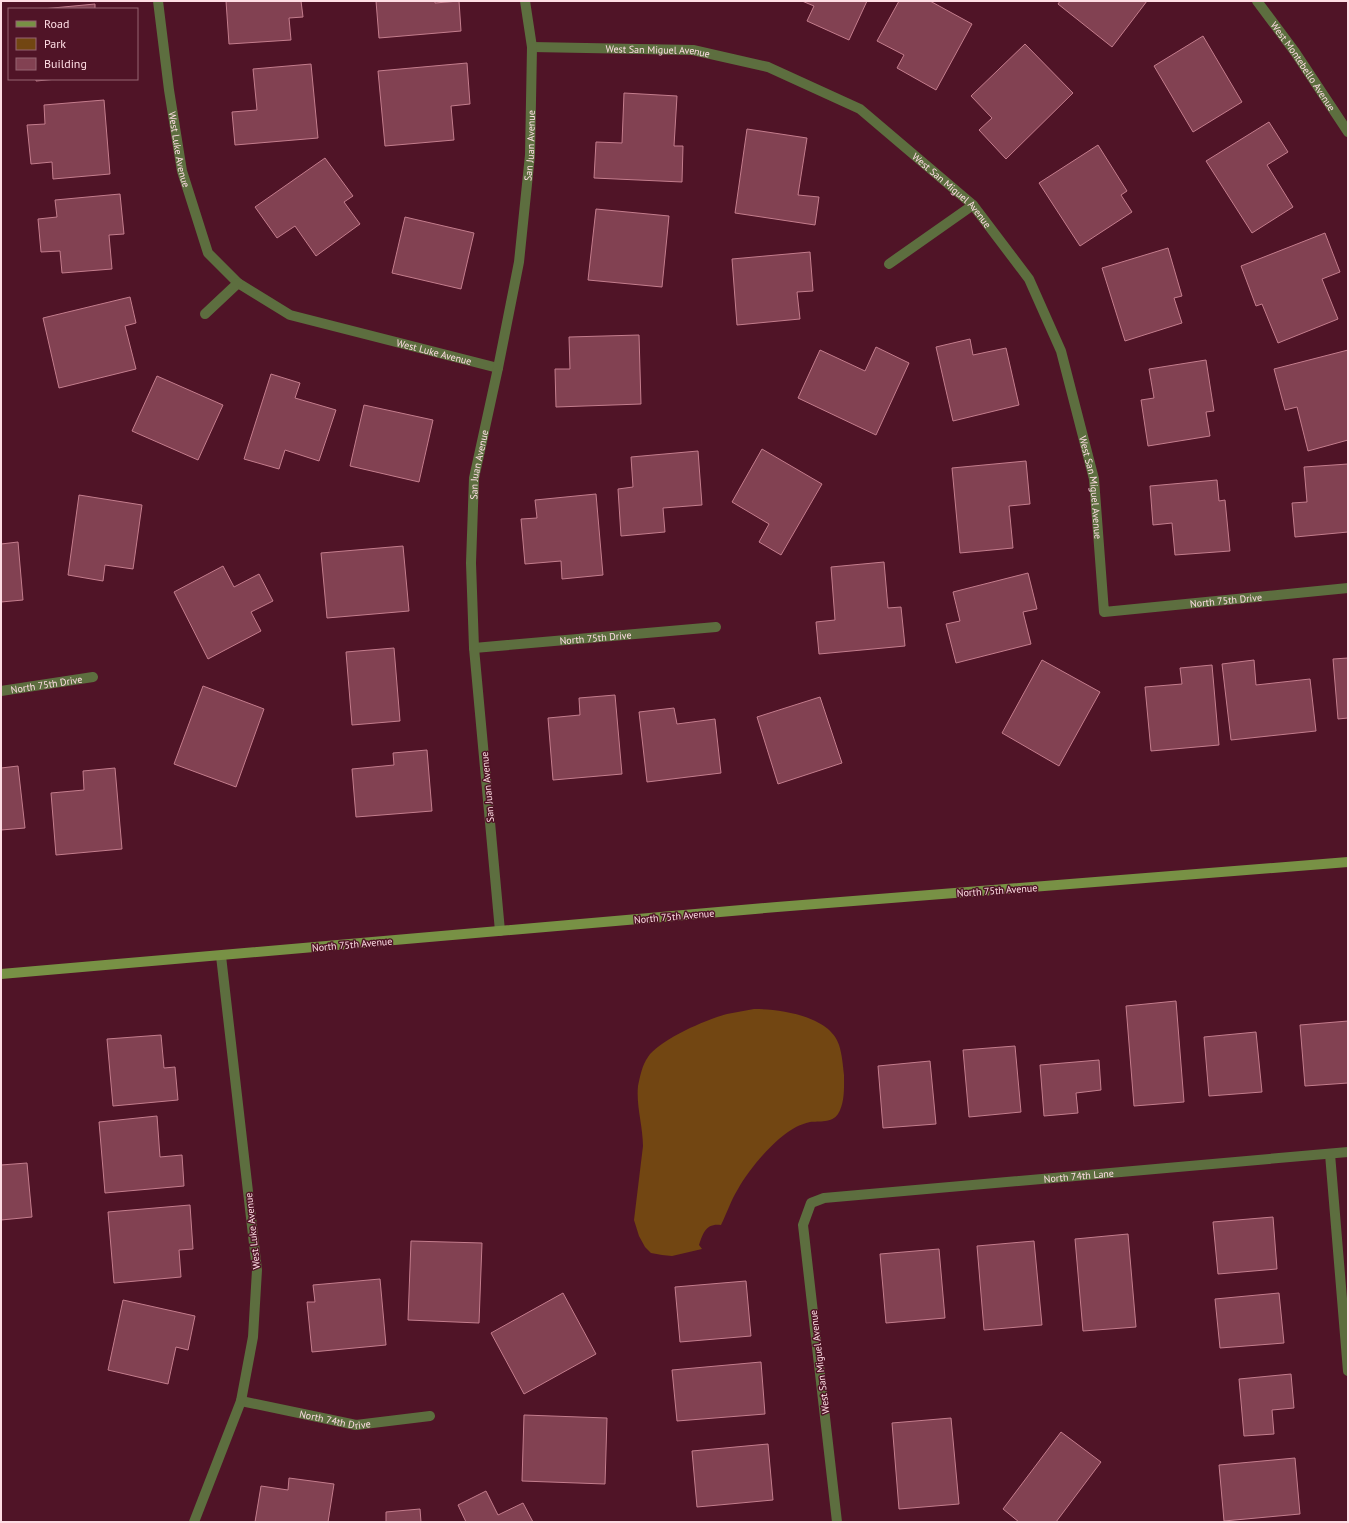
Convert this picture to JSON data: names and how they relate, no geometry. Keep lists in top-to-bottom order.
{
  "streets": {
    "main road": ["North 75th Avenue"],
    "street": [
      "West San Miguel Avenue",
      "West Montebello Avenue",
      "San Juan Avenue",
      "West Luke Avenue",
      "North 75th Drive",
      "North 74th Lane",
      "North 74th Drive"
    ]
  },
  "crossings": [
    ["West San Miguel Avenue", "San Juan Avenue"],
    ["West San Miguel Avenue", "North 75th Drive"],
    ["West San Miguel Avenue", "North 74th Lane"],
    ["San Juan Avenue", "West Luke Avenue"],
    ["San Juan Avenue", "North 75th Drive"],
    ["San Juan Avenue", "North 75th Avenue"],
    ["West Luke Avenue", "North 75th Avenue"],
    ["West Luke Avenue", "North 74th Drive"]
  ],
  "legend": ["Road", "Park", "Building"]
}
